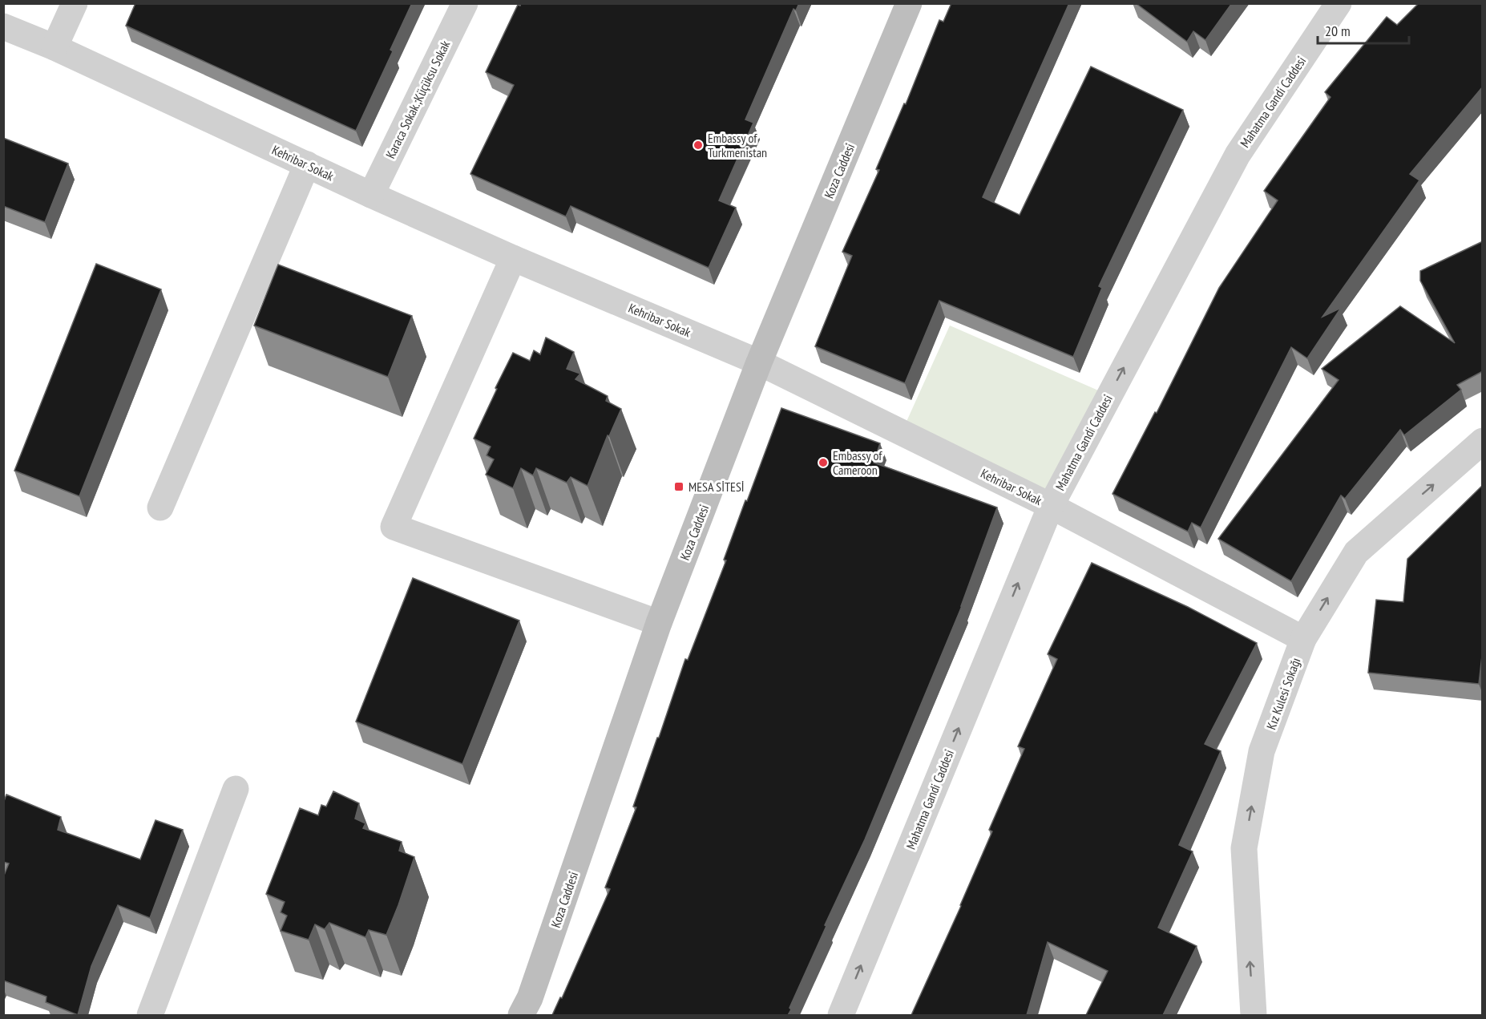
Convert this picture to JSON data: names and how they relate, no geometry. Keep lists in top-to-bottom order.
{
  "streets": {
    "street": [
      "Karaca Sokak.;Küçüksu Sokak",
      "Mahatma Gandi Caddesi",
      "Kehribar Sokak",
      "Koza Caddesi",
      "Kız Kulesi Sokağı"
    ]
  },
  "crossings": [
    ["Karaca Sokak.;Küçüksu Sokak", "Kehribar Sokak"],
    ["Mahatma Gandi Caddesi", "Kehribar Sokak"],
    ["Kehribar Sokak", "Koza Caddesi"],
    ["Kehribar Sokak", "Kız Kulesi Sokağı"]
  ],
  "one_way": ["Mahatma Gandi Caddesi", "Kız Kulesi Sokağı"],
  "places": {
    "other": ["Embassy of Turkmenistan", "Embassy of Cameroon"],
    "transit": ["MESA SİTESİ"]
  },
  "scale_bar": "20 m"
}
